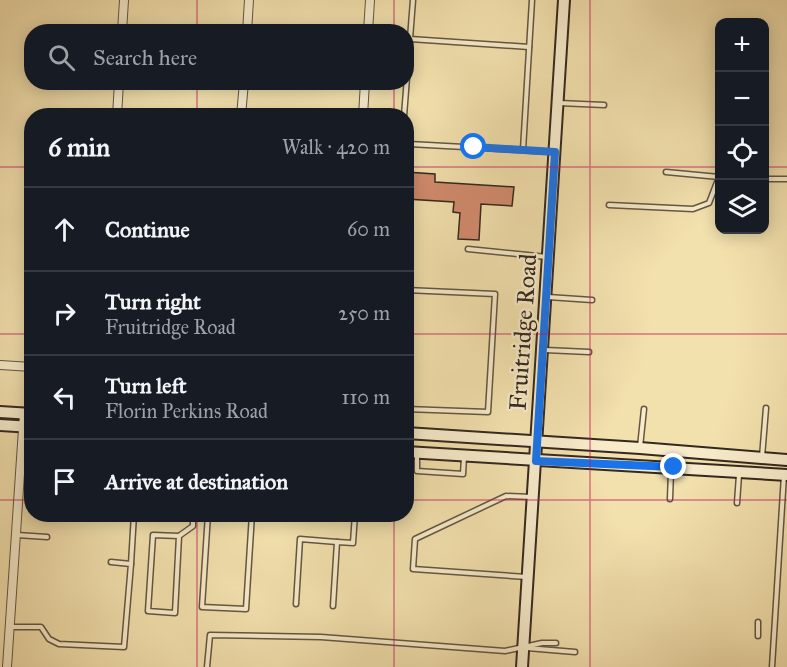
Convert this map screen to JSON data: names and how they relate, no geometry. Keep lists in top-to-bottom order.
{
  "streets": {
    "main road": ["Fruitridge Road"]
  },
  "page": {
    "map_buttons": ["+", "−"],
    "search": "Search here",
    "heading": ["6 min", "Walk · 420 m"],
    "list": [
      ["Continue", "60 m"],
      ["Turn right", "Fruitridge Road", "250 m"],
      ["Turn left", "Florin Perkins Road", "110 m"],
      "Arrive at destination"
    ]
  }
}
